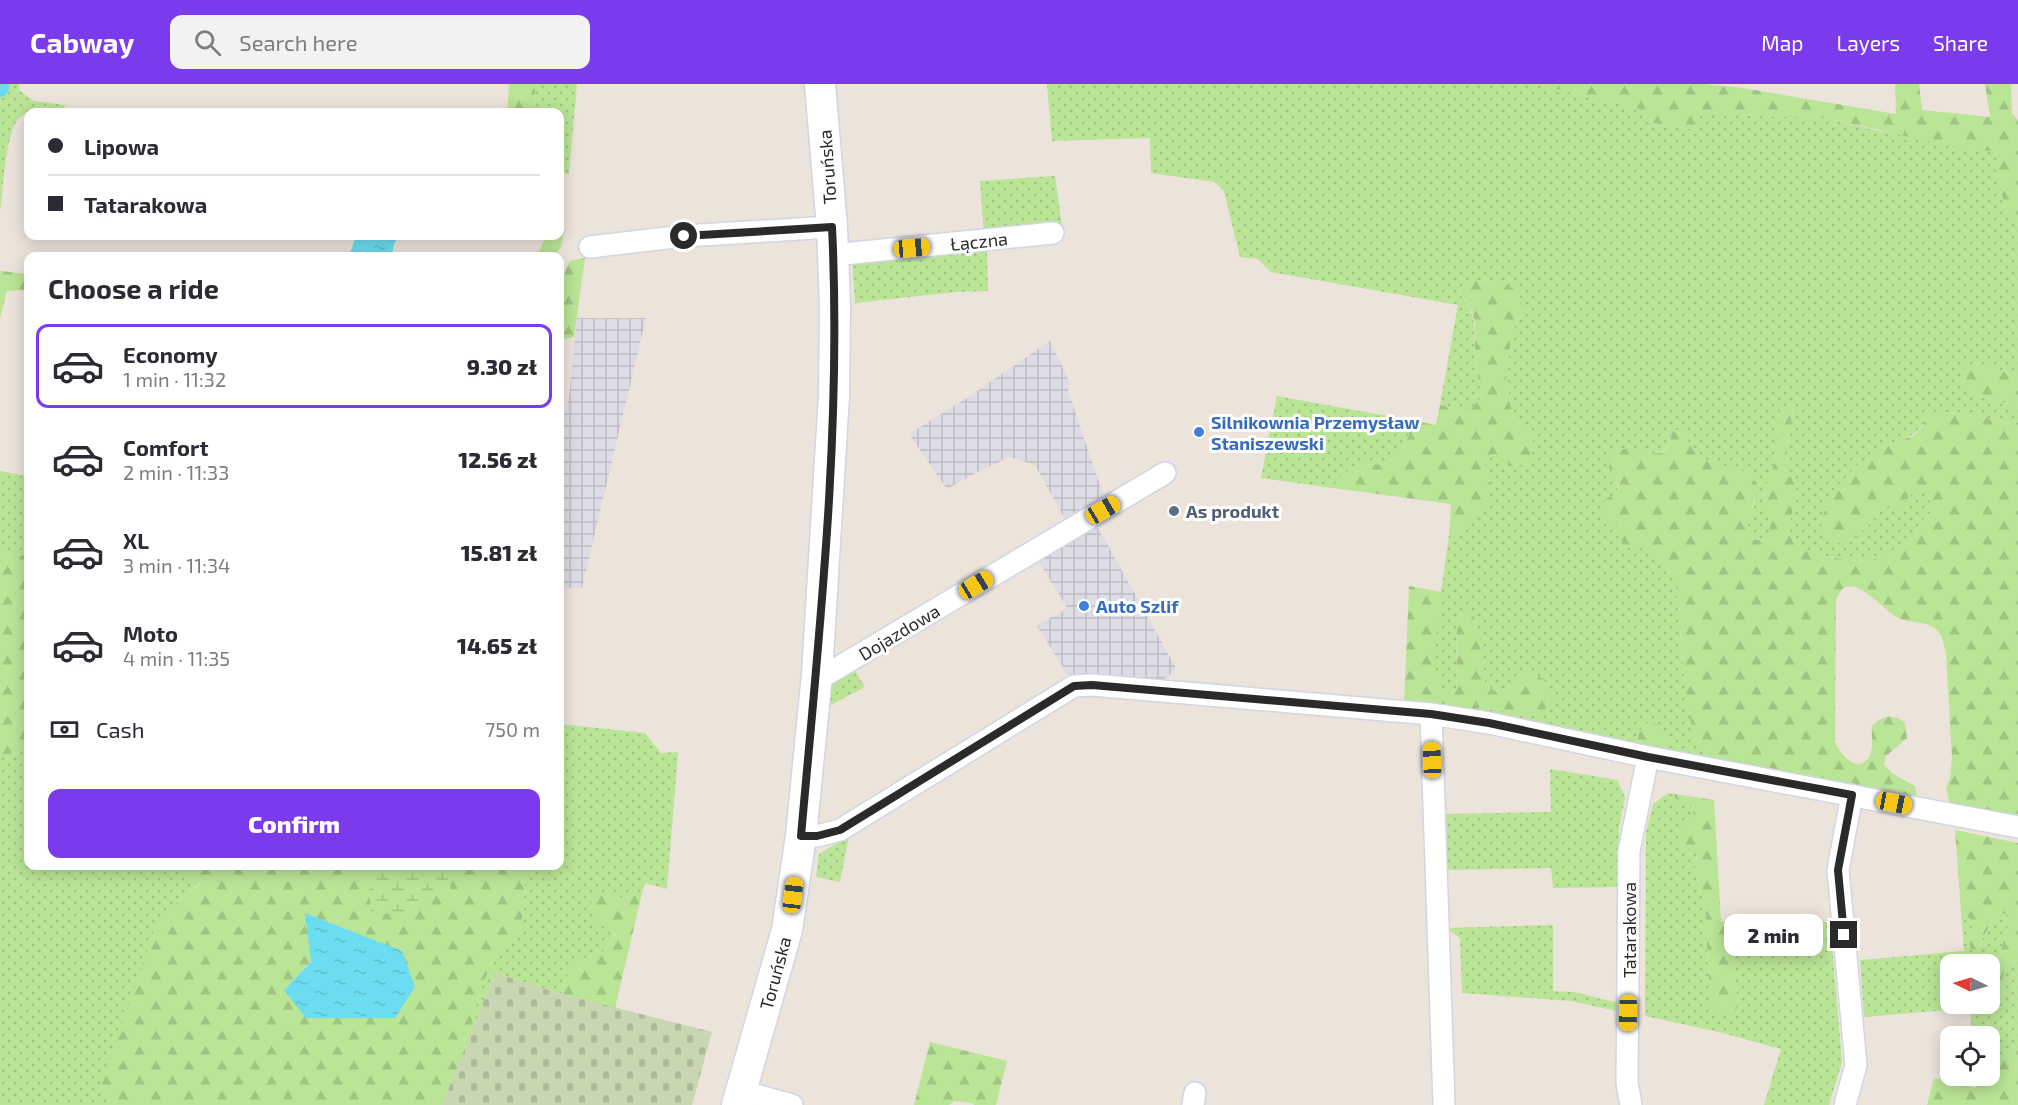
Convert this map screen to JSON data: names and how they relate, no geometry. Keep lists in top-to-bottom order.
{
  "streets": {
    "main road": ["Toruńska"],
    "street": ["Łączna", "Dojazdowa", "Tatarakowa"]
  },
  "crossings": [
    ["Toruńska", "Łączna"],
    ["Toruńska", "Dojazdowa"]
  ],
  "places": ["Silnikownia Przemysław Staniszewski", "As produkt", "Auto Szlif"],
  "north": "left",
  "page": {
    "header": "Cabway",
    "search": "Search here",
    "nav": ["Map", "Layers", "Share"],
    "banner": ["Lipowa", "Tatarakowa"],
    "heading": "Choose a ride",
    "list": [
      {
        "name": "Economy",
        "note": "1 min · 11:32",
        "value": "9.30 zł"
      },
      {
        "name": "Comfort",
        "note": "2 min · 11:33",
        "value": "12.56 zł"
      },
      {
        "name": "XL",
        "note": "3 min · 11:34",
        "value": "15.81 zł"
      },
      {
        "name": "Moto",
        "note": "4 min · 11:35",
        "value": "14.65 zł"
      }
    ],
    "pay": ["Cash", "750 m"],
    "buttons": "Confirm",
    "bubble": "2 min"
  }
}
